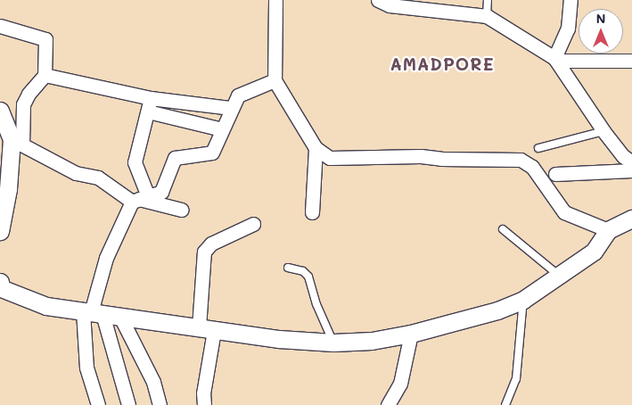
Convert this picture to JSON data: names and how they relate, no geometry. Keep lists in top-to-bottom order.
{
  "districts": ["AMADPORE"],
  "north": "top"
}
